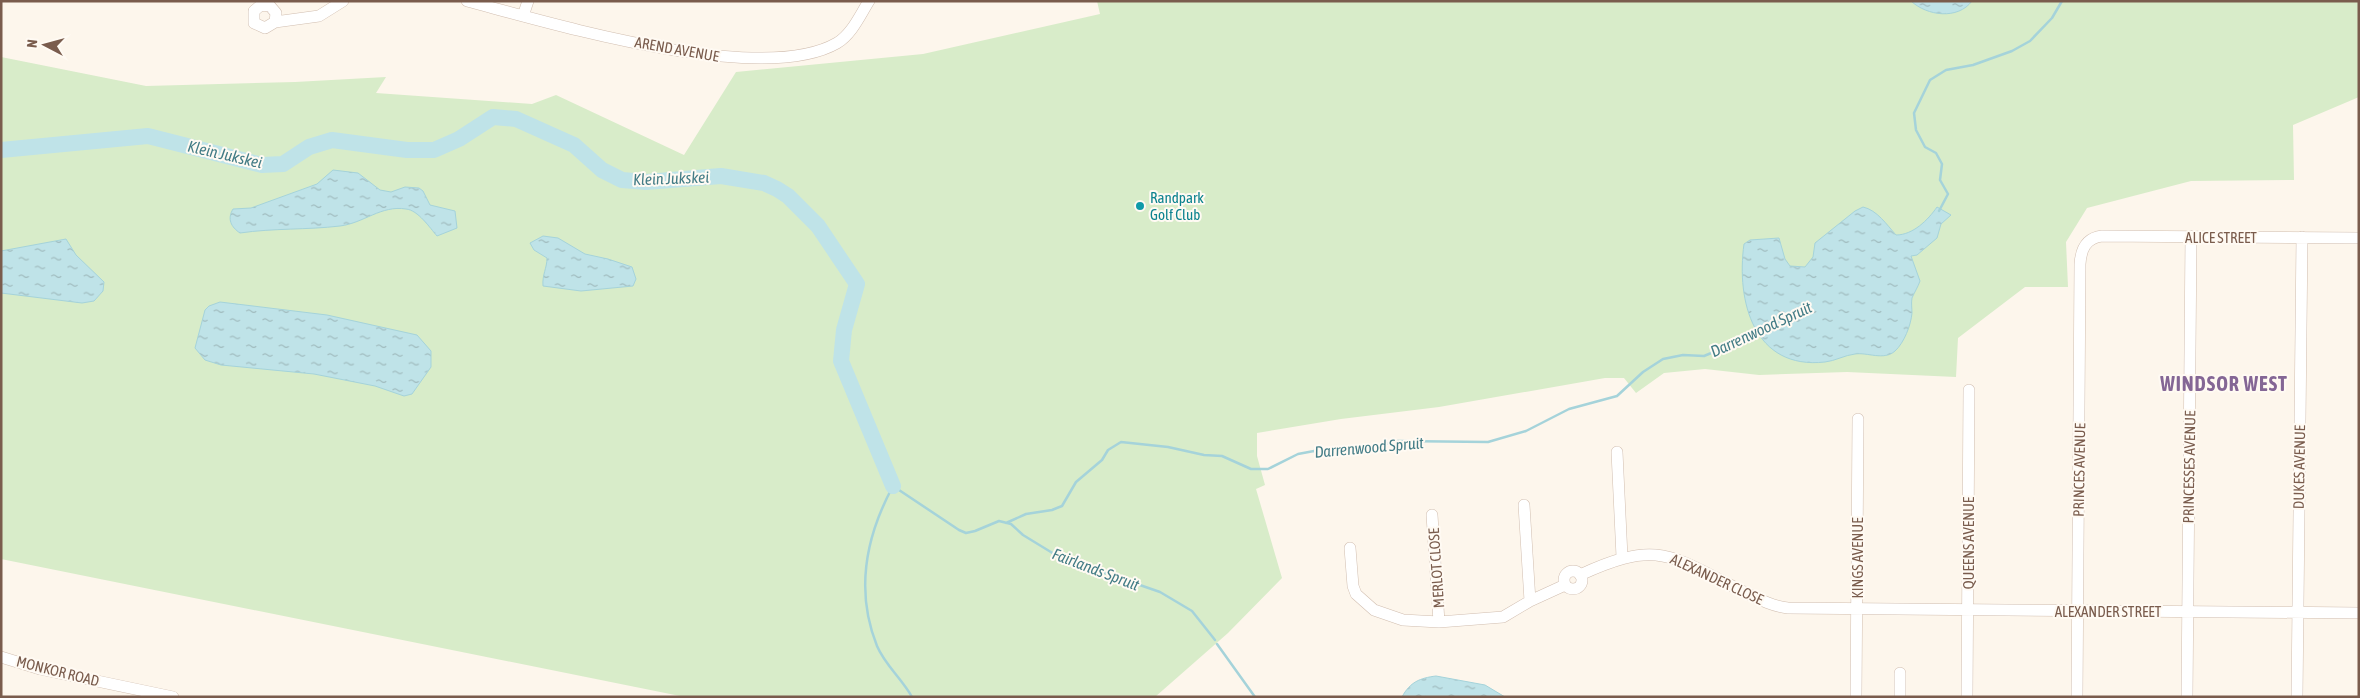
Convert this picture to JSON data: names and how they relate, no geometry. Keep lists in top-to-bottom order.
{
  "streets": {
    "street": [
      "AREND AVENUE",
      "ALICE STREET",
      "PRINCESSES AVENUE",
      "DUKES AVENUE",
      "PRINCES AVENUE",
      "QUEENS AVENUE",
      "KINGS AVENUE",
      "MERLOT CLOSE",
      "ALEXANDER CLOSE",
      "ALEXANDER STREET",
      "MONKOR ROAD"
    ]
  },
  "crossings": [
    ["ALICE STREET", "PRINCESSES AVENUE"],
    ["ALICE STREET", "DUKES AVENUE"],
    ["ALICE STREET", "PRINCES AVENUE"],
    ["PRINCESSES AVENUE", "ALEXANDER STREET"],
    ["DUKES AVENUE", "ALEXANDER STREET"],
    ["PRINCES AVENUE", "ALEXANDER STREET"],
    ["QUEENS AVENUE", "ALEXANDER STREET"],
    ["KINGS AVENUE", "ALEXANDER CLOSE"],
    ["KINGS AVENUE", "ALEXANDER STREET"],
    ["ALEXANDER CLOSE", "ALEXANDER STREET"]
  ],
  "districts": ["WINDSOR WEST"],
  "water": ["Klein Jukskei", "Darrenwood Spruit", "Fairlands Spruit"],
  "places": ["Randpark Golf Club"],
  "north": "left"
}
